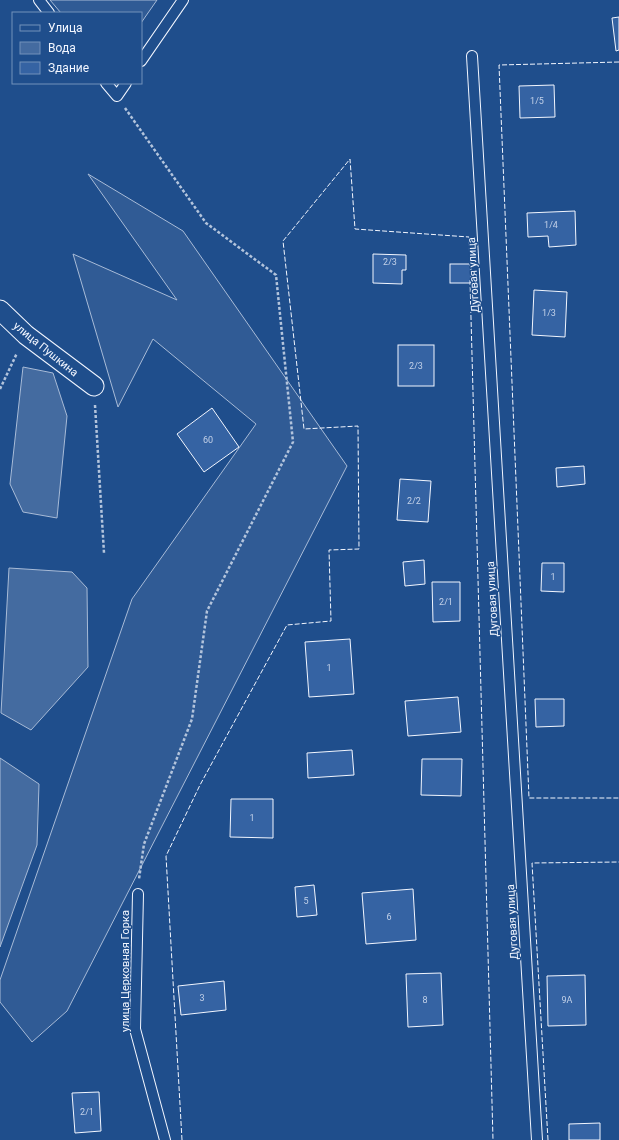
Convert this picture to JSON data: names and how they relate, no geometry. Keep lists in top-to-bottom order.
{
  "streets": {
    "street": ["улица Пушкина"],
    "lane": ["Дуговая улица", "улица Церковная Горка"]
  },
  "house_numbers": [
    "1/5",
    "1/4",
    "2/3",
    "1/3",
    "2/3",
    "60",
    "2/2",
    "1",
    "2/1",
    "1",
    "1",
    "5",
    "6",
    "3",
    "8",
    "9А",
    "2/1"
  ],
  "legend": ["Улица", "Вода", "Здание"]
}
